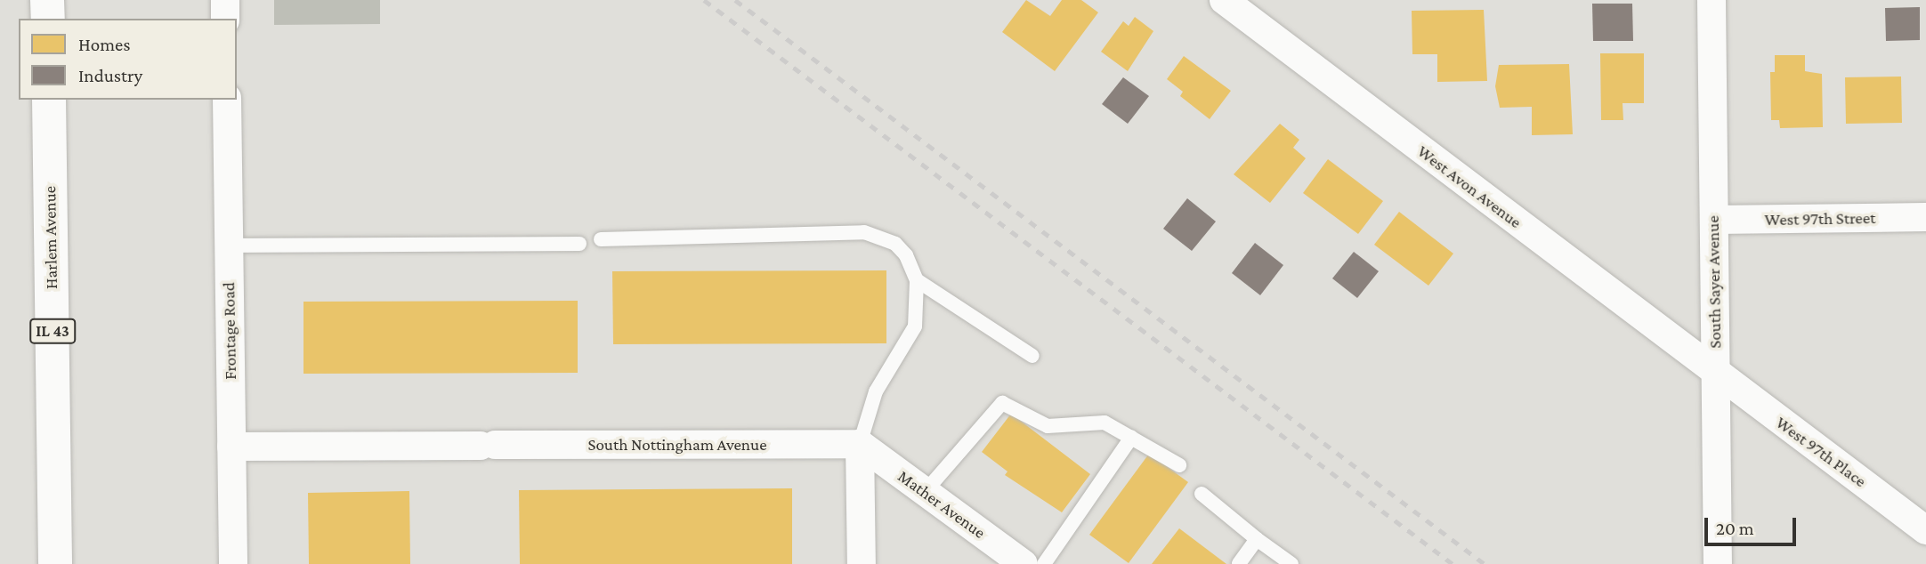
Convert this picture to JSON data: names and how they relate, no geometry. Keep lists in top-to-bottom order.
{
  "streets": {
    "main road": ["Harlem Avenue", "IL 43"],
    "street": [
      "West Avon Avenue",
      "West 97th Street",
      "South Sayer Avenue",
      "Frontage Road",
      "South Nottingham Avenue",
      "West 97th Place",
      "Mather Avenue"
    ]
  },
  "crossings": [
    ["West Avon Avenue", "South Sayer Avenue"],
    ["West Avon Avenue", "West 97th Place"],
    ["West 97th Street", "South Sayer Avenue"],
    ["South Sayer Avenue", "West 97th Place"],
    ["Frontage Road", "South Nottingham Avenue"],
    ["South Nottingham Avenue", "Mather Avenue"]
  ],
  "legend": ["Homes", "Industry"],
  "scale_bar": "20 m"
}
